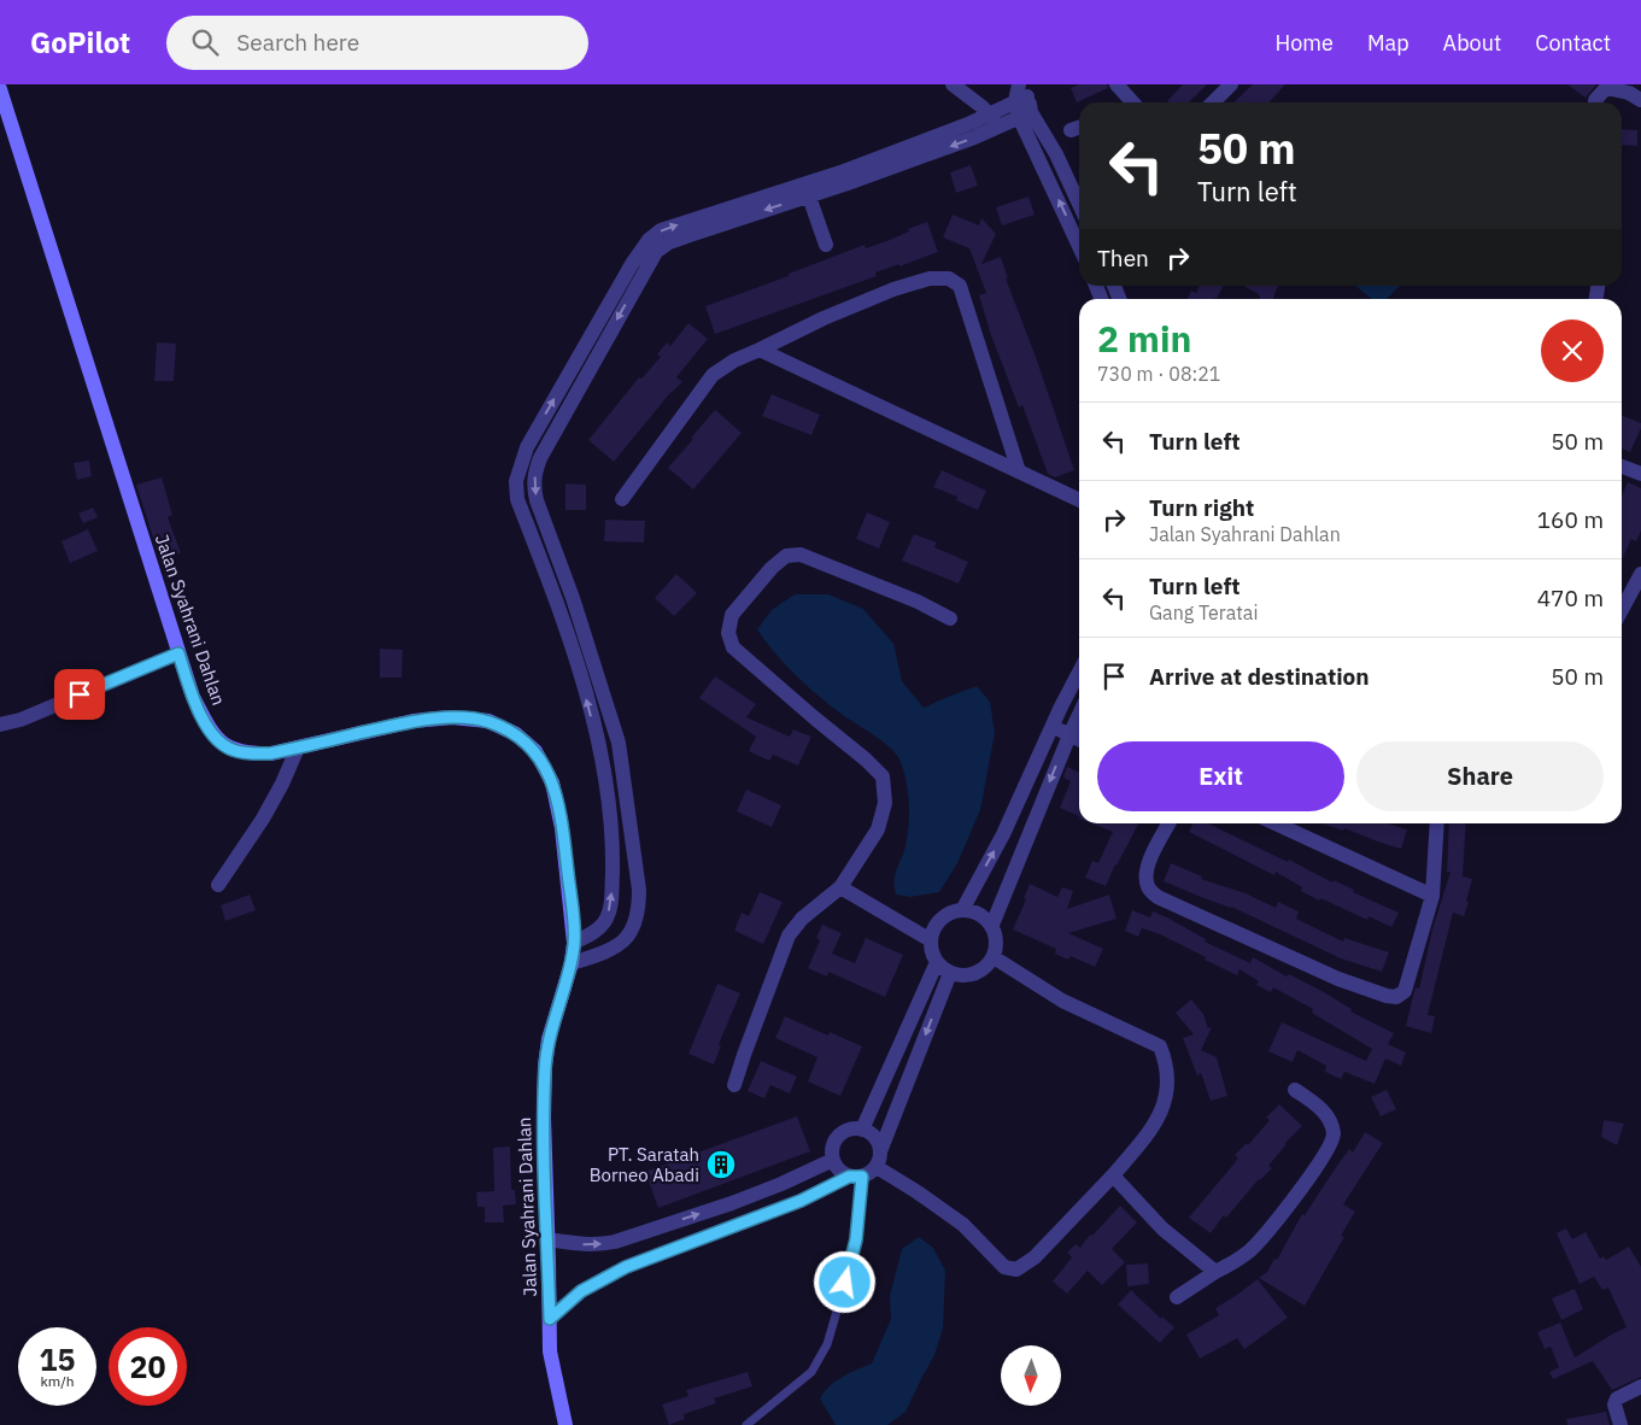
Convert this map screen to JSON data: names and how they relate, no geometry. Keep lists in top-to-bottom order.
{
  "streets": {
    "street": ["Jalan Syahrani Dahlan"]
  },
  "places": {
    "building": ["PT. Saratah Borneo Abadi"]
  },
  "north": "bottom",
  "page": {
    "header": "GoPilot",
    "search": "Search here",
    "nav": [
      "Home",
      "Map",
      "About",
      "Contact"
    ],
    "turn": ["50 m", "Turn left"],
    "then": "Then",
    "heading": ["2 min", "730 m · 08:21"],
    "list": [
      {
        "name": "Turn left",
        "value": "50 m"
      },
      {
        "name": "Turn right",
        "note": "Jalan Syahrani Dahlan",
        "value": "160 m"
      },
      {
        "name": "Turn left",
        "note": "Gang Teratai",
        "value": "470 m"
      },
      {
        "name": "Arrive at destination",
        "value": "50 m"
      }
    ],
    "buttons": ["Exit", "Share"],
    "speed": "15 km/h",
    "limit": "20"
  }
}
